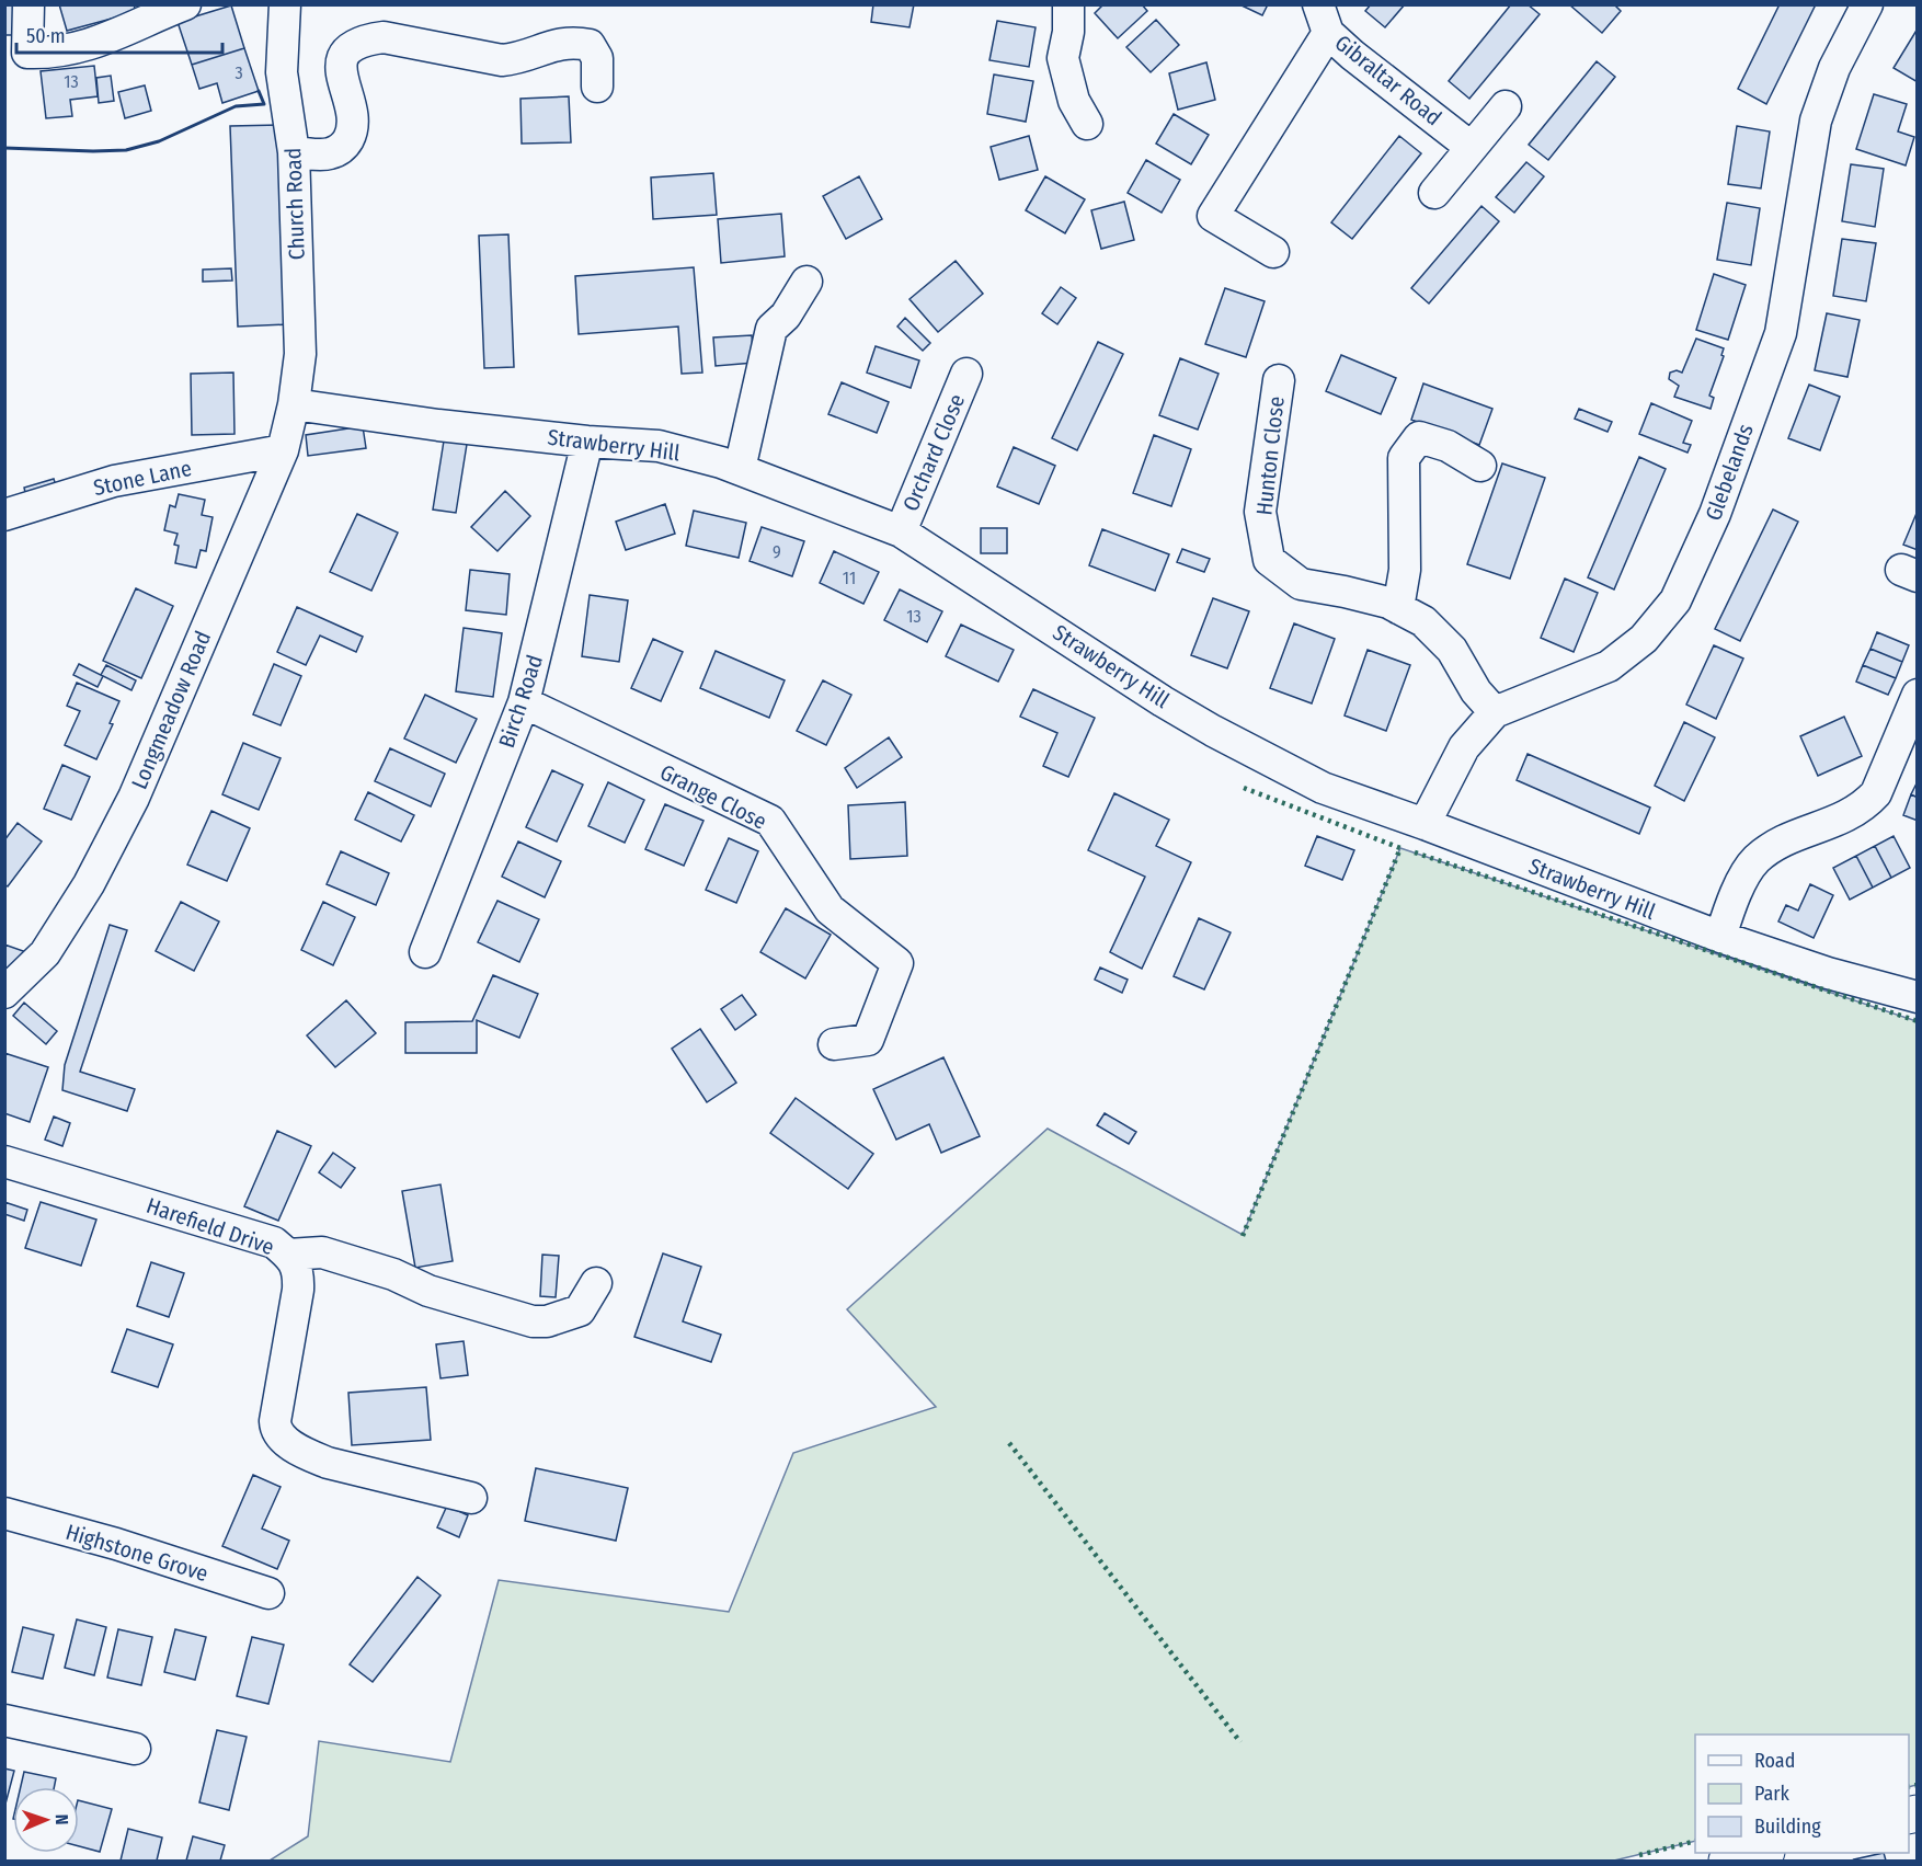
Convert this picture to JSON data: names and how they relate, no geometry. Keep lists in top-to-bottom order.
{
  "streets": {
    "street": [
      "Gibraltar Road",
      "Church Road",
      "Strawberry Hill",
      "Orchard Close",
      "Hunton Close",
      "Glebelands",
      "Stone Lane",
      "Birch Road",
      "Longmeadow Road",
      "Grange Close",
      "Harefield Drive",
      "Highstone Grove"
    ]
  },
  "crossings": [
    ["Church Road", "Strawberry Hill"],
    ["Church Road", "Longmeadow Road"],
    ["Strawberry Hill", "Orchard Close"],
    ["Strawberry Hill", "Glebelands"],
    ["Strawberry Hill", "Birch Road"],
    ["Strawberry Hill", "Longmeadow Road"],
    ["Hunton Close", "Glebelands"],
    ["Stone Lane", "Longmeadow Road"],
    ["Birch Road", "Grange Close"]
  ],
  "house_numbers": [
    "3",
    "13",
    "9",
    "11",
    "13"
  ],
  "legend": ["Road", "Park", "Building"],
  "scale_bar": "50 m",
  "north": "right"
}
